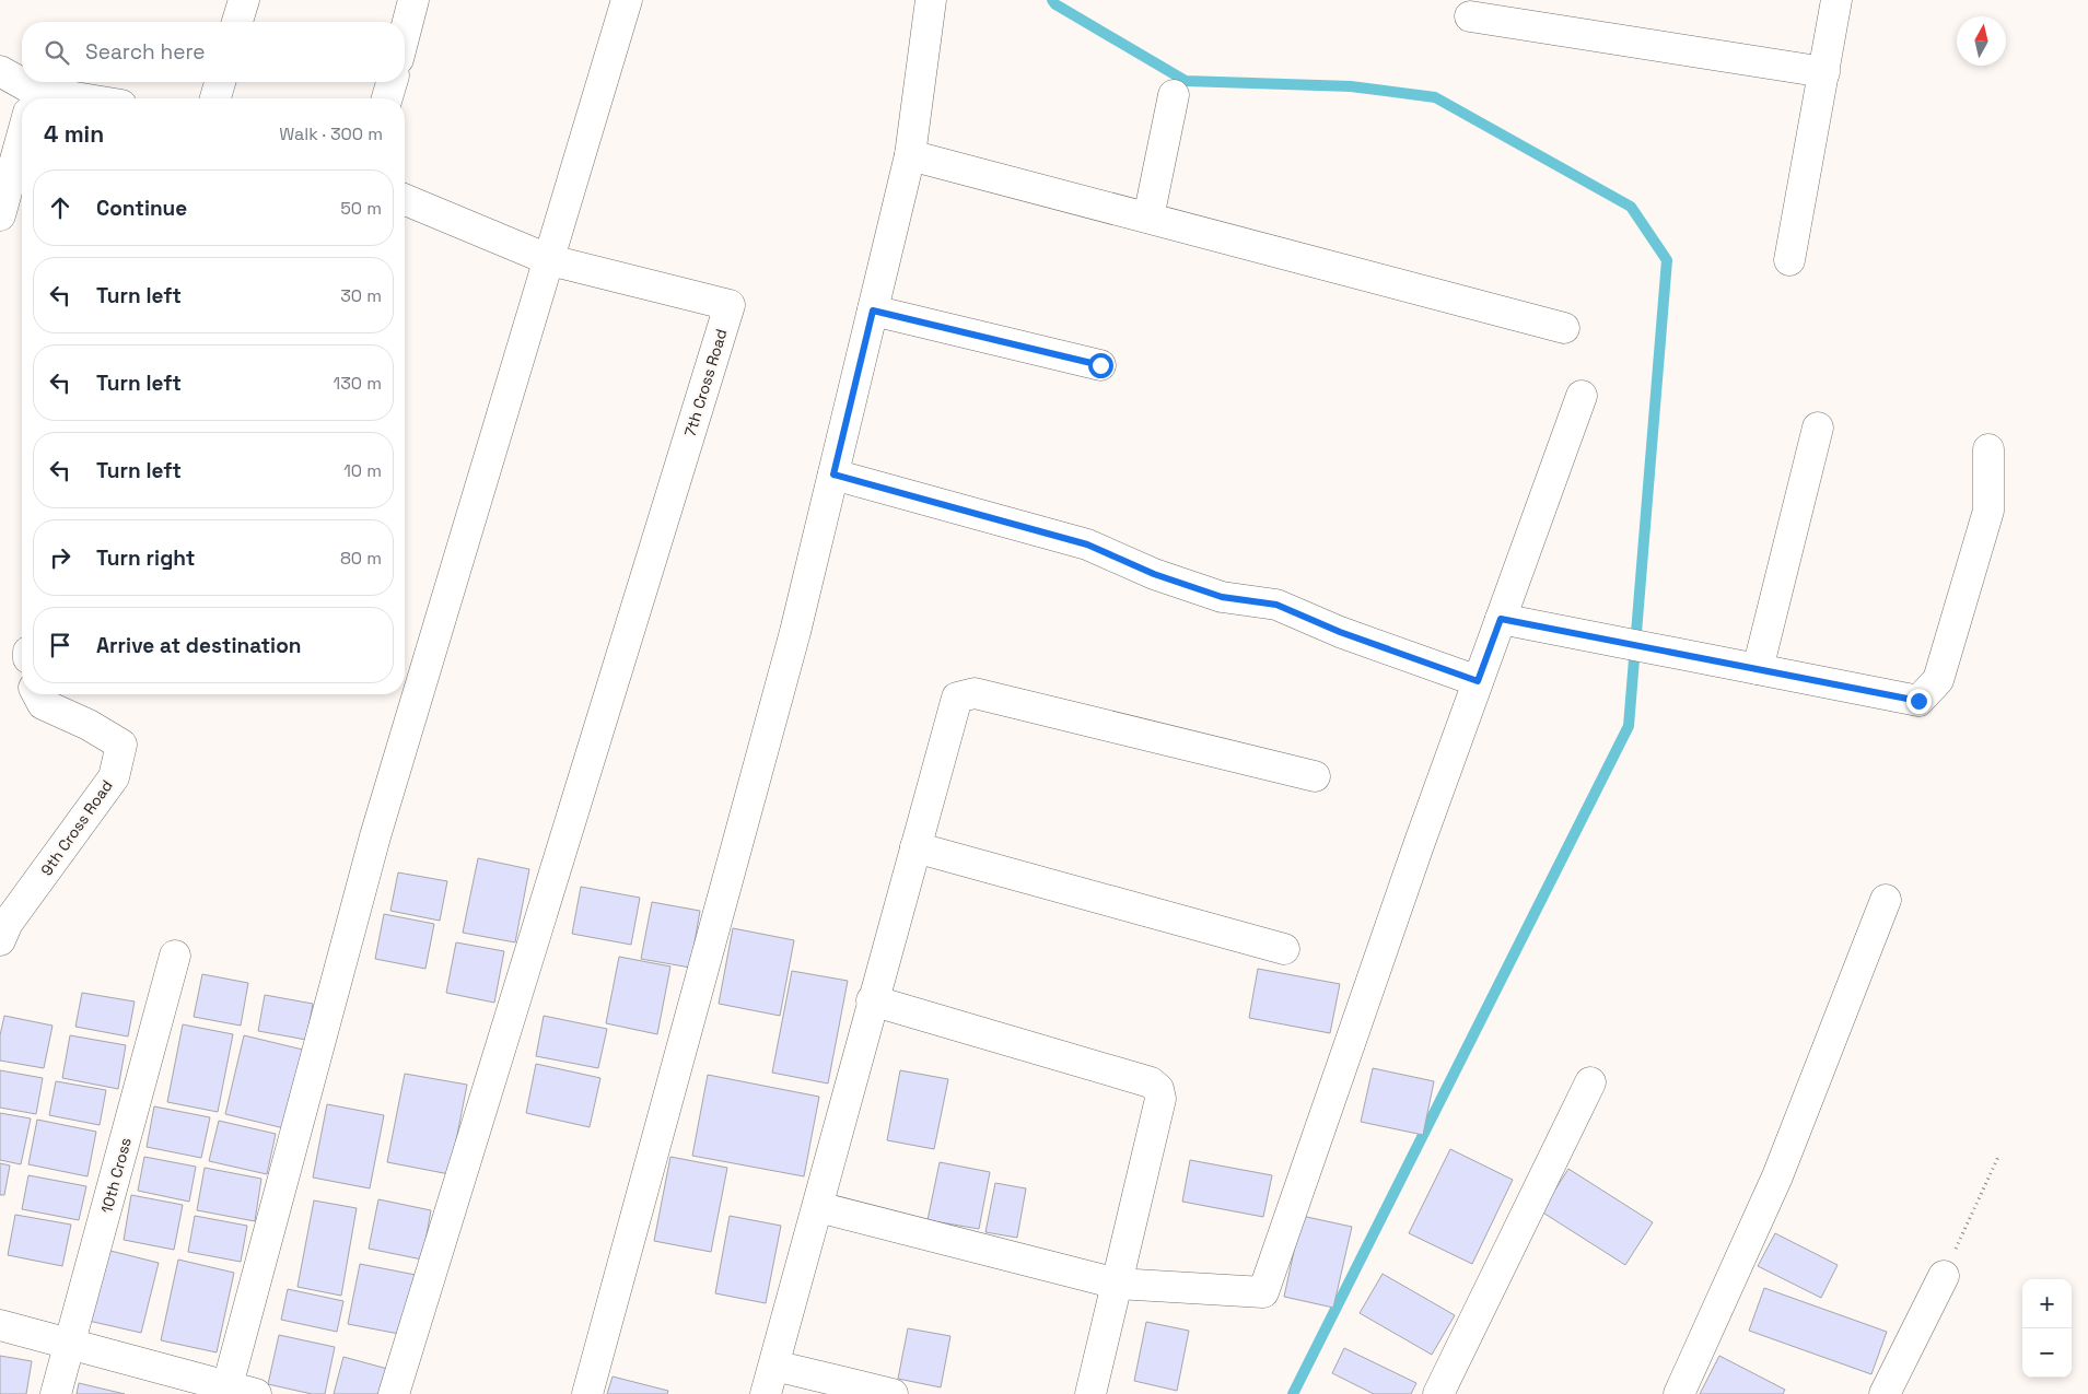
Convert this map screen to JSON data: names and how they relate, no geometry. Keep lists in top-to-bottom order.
{
  "streets": {
    "street": ["7th Cross Road", "9th Cross Road", "10th Cross"]
  },
  "north": "top",
  "page": {
    "search": "Search here",
    "heading": ["4 min", "Walk · 300 m"],
    "list": [
      ["Continue", "50 m"],
      ["Turn left", "30 m"],
      ["Turn left", "130 m"],
      ["Turn left", "10 m"],
      ["Turn right", "80 m"],
      "Arrive at destination"
    ],
    "map_buttons": ["+", "−"]
  }
}
